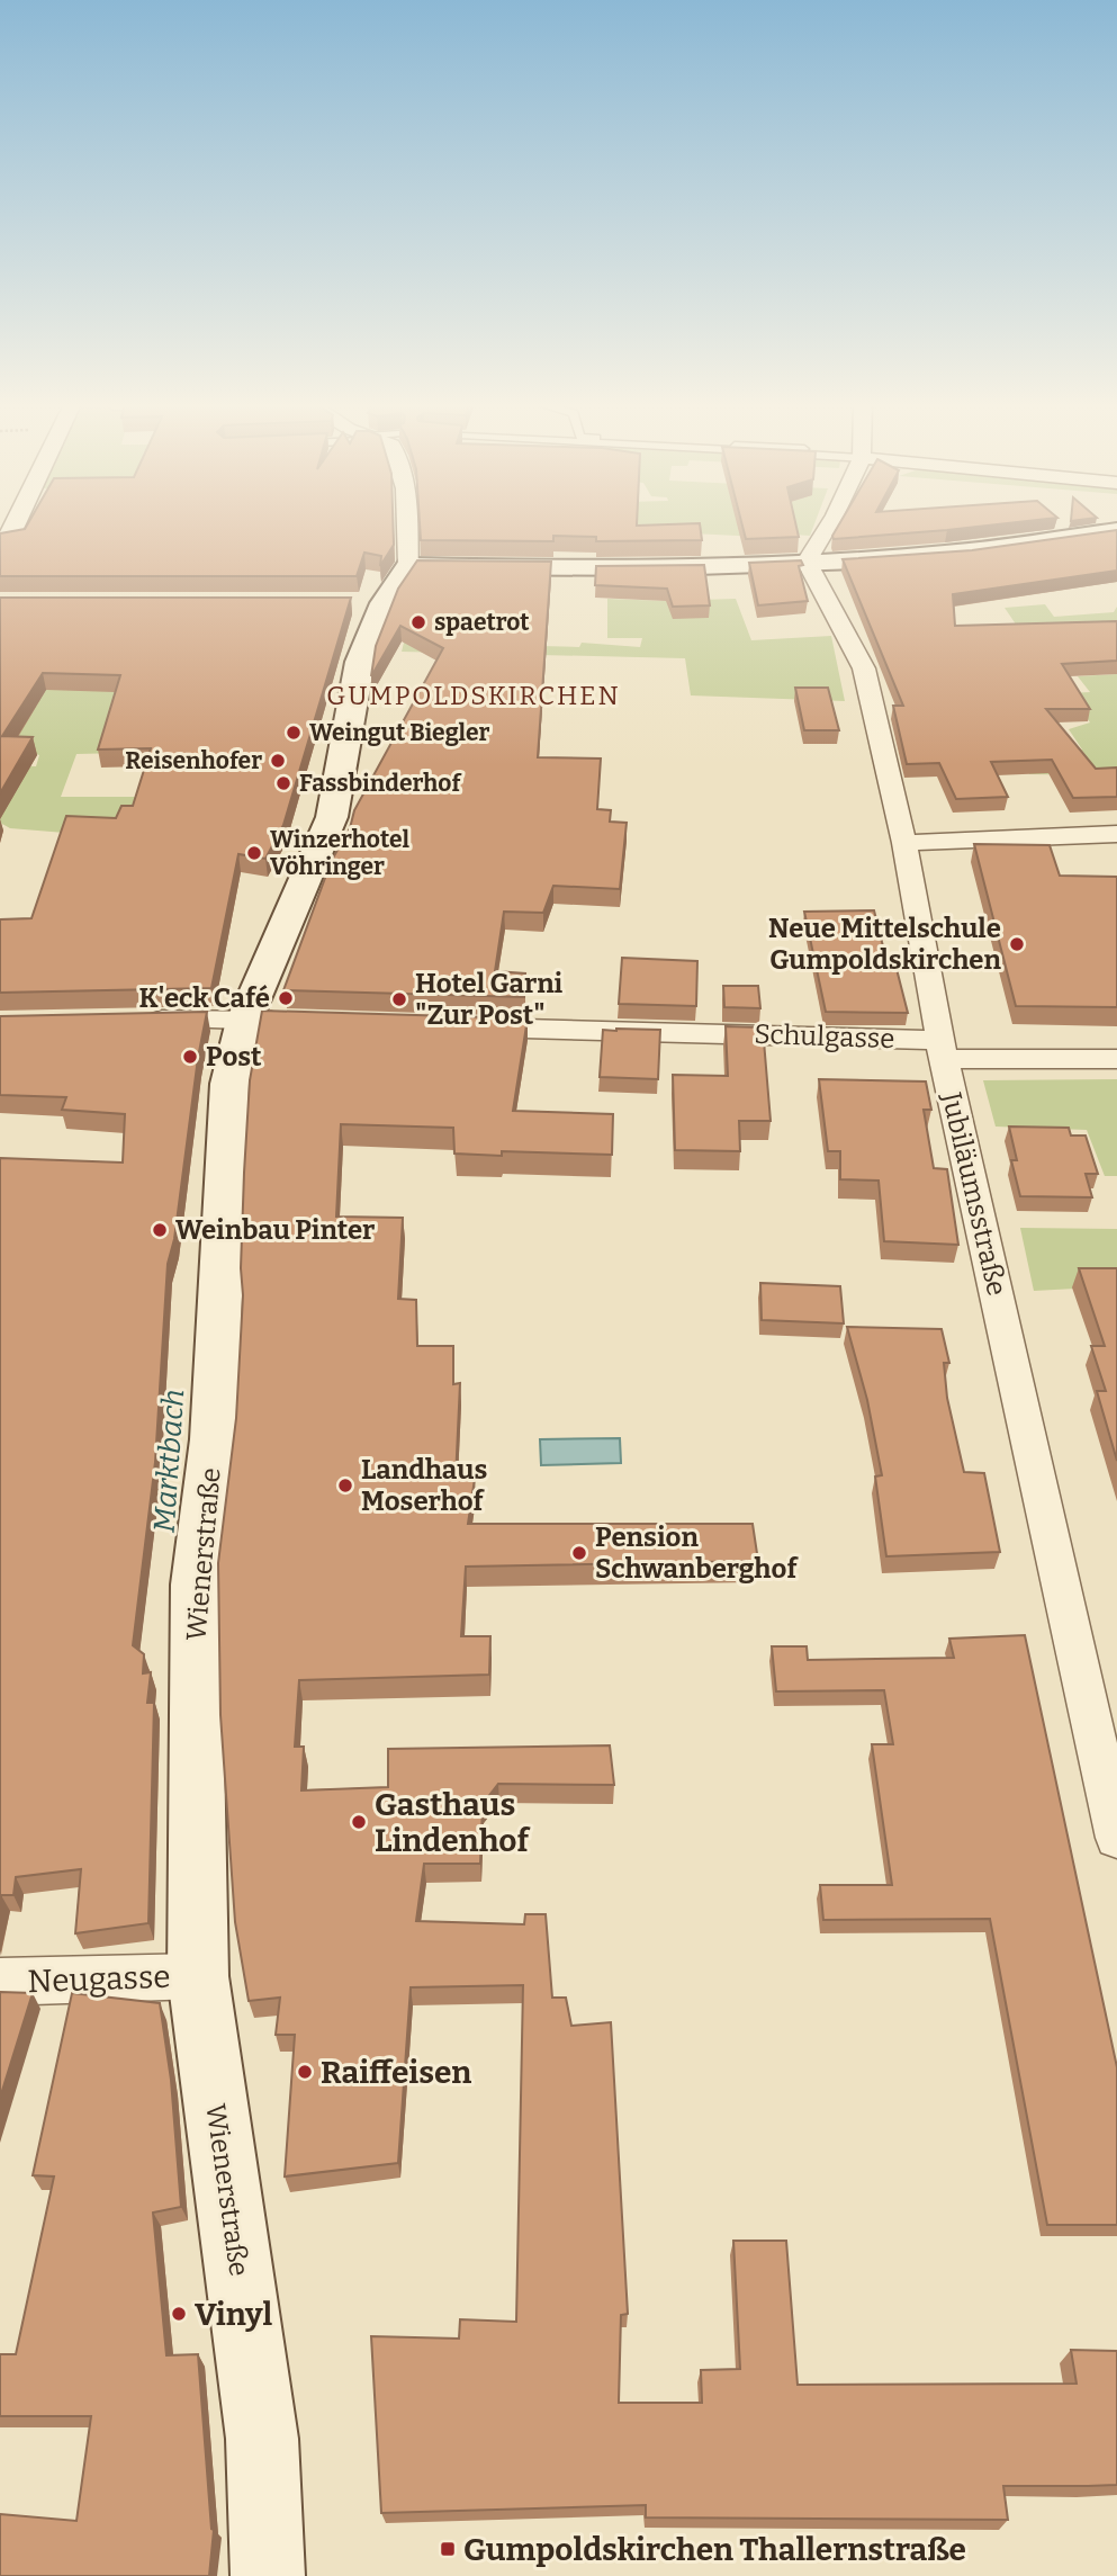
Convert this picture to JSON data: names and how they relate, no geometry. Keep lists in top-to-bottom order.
{
  "streets": {
    "street": [
      "Schulgasse",
      "Jubiläumsstraße",
      "Wienerstraße",
      "Neugasse"
    ]
  },
  "crossings": [
    ["Schulgasse", "Jubiläumsstraße"],
    ["Wienerstraße", "Neugasse"]
  ],
  "districts": ["GUMPOLDSKIRCHEN"],
  "water": ["Marktbach"],
  "places": {
    "other": [
      "spaetrot",
      "Weingut Biegler",
      "Reisenhofer",
      "Fassbinderhof",
      "Winzerhotel Vöhringer",
      "Neue Mittelschule Gumpoldskirchen",
      "K'eck Café",
      "Hotel Garni \"Zur Post\"",
      "Post",
      "Weinbau Pinter",
      "Landhaus Moserhof",
      "Pension Schwanberghof",
      "Gasthaus Lindenhof",
      "Raiffeisen",
      "Vinyl"
    ],
    "transit": ["Gumpoldskirchen Thallernstraße"]
  }
}
